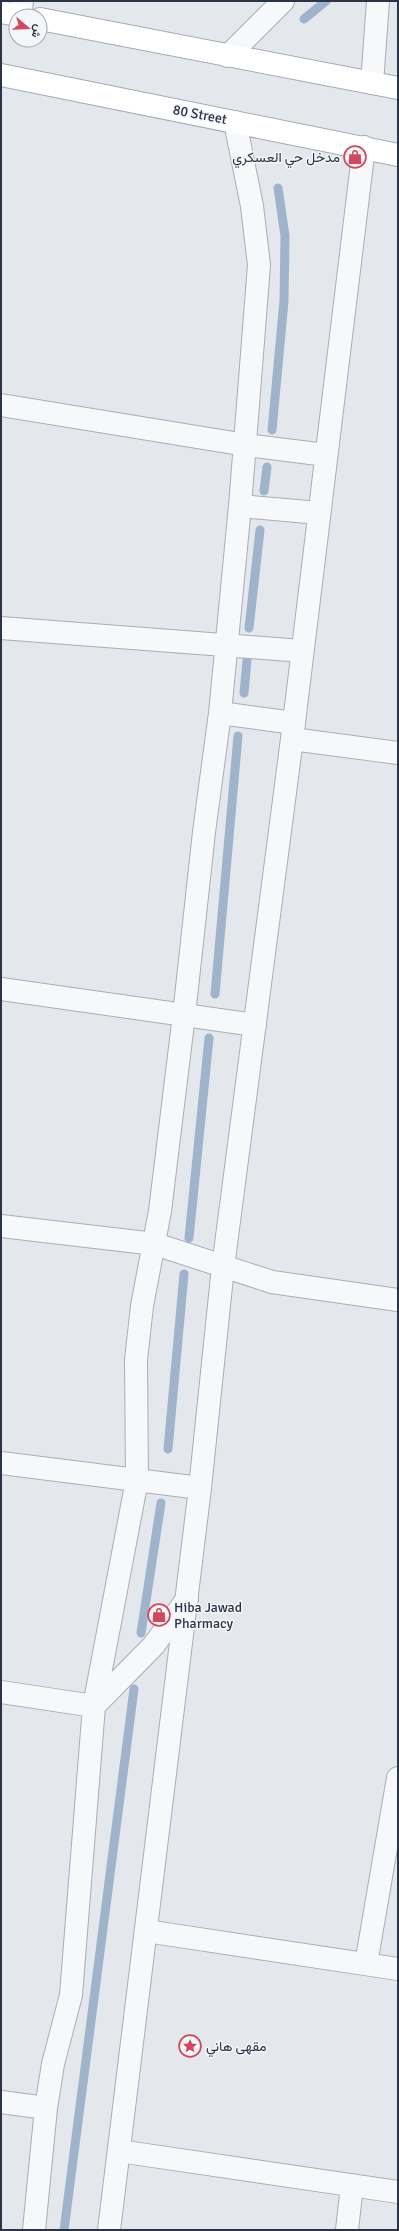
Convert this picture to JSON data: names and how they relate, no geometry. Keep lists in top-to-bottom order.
{
  "streets": {
    "main road": ["80 Street"]
  },
  "places": {
    "shop": ["مدخل حي العسكري", "Hiba Jawad Pharmacy"],
    "place": ["مقهى هاني"]
  },
  "north": "right"
}
